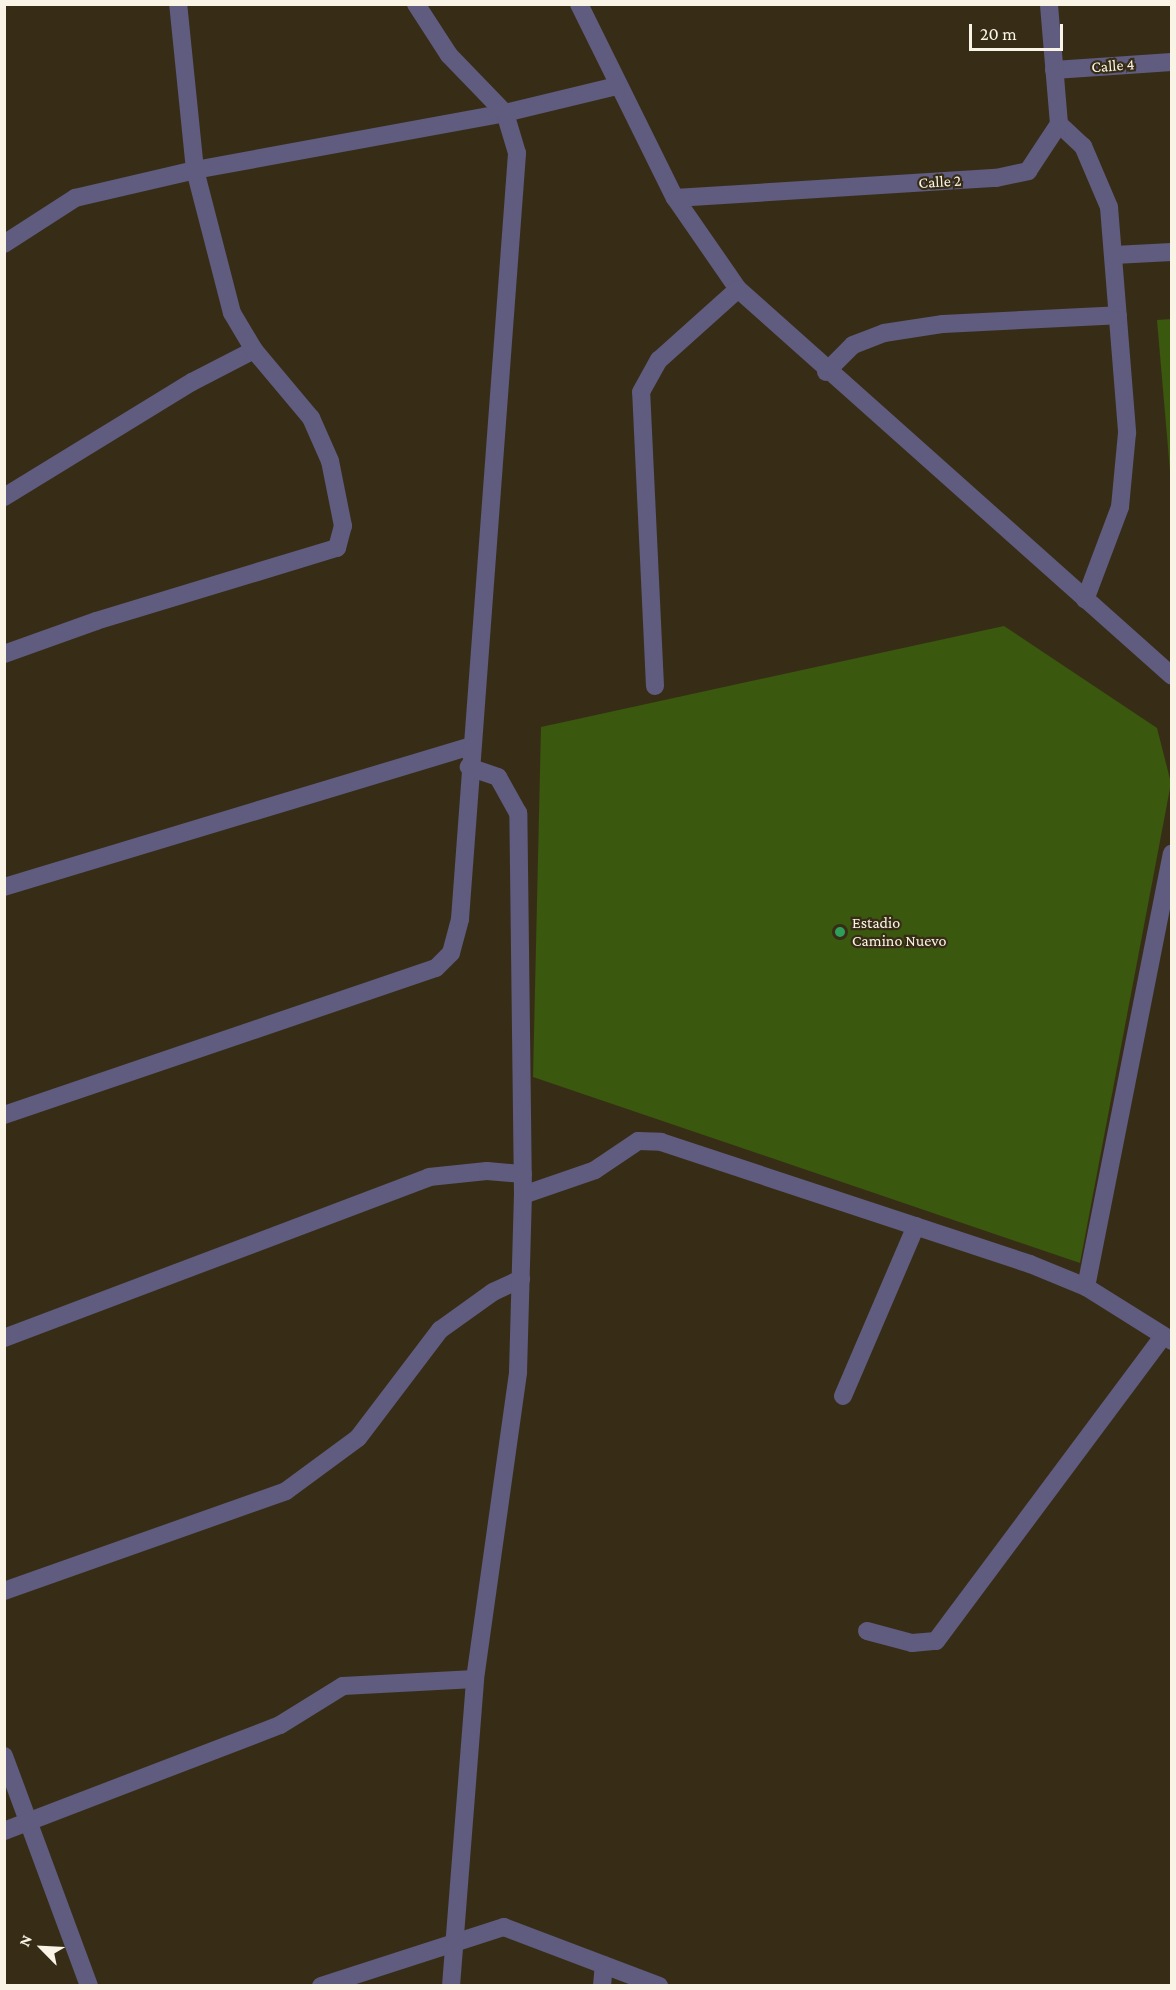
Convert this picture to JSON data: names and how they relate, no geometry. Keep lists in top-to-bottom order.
{
  "streets": {
    "street": ["Calle 4", "Calle 2"]
  },
  "places": ["Estadio Camino Nuevo"],
  "scale_bar": "20 m",
  "north": "top left"
}
